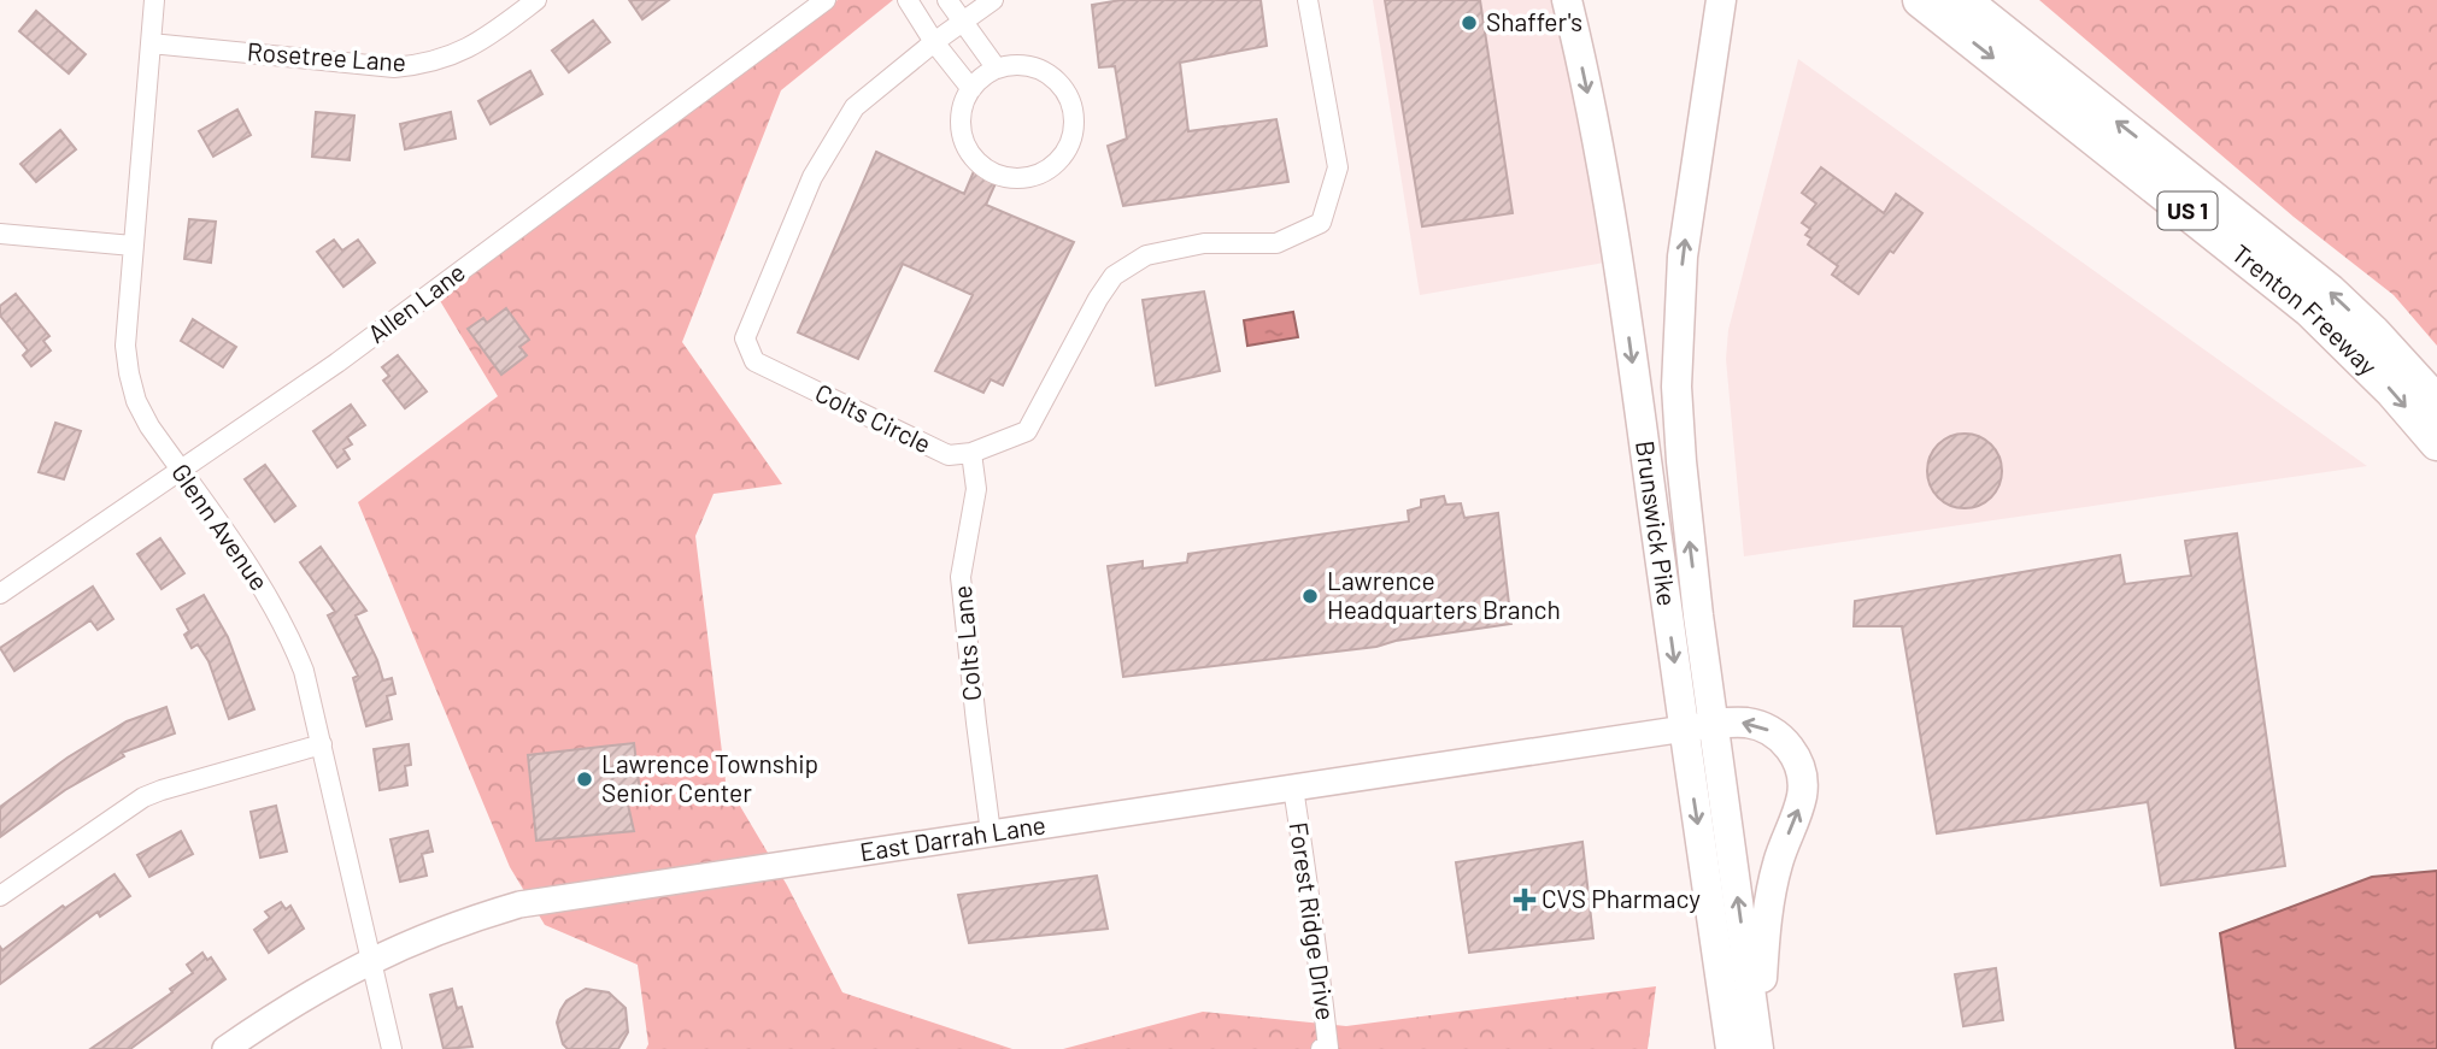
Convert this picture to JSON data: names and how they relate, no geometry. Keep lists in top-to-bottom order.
{
  "streets": {
    "highway": ["US 1", "Trenton Freeway"],
    "main road": ["Brunswick Pike"],
    "street": [
      "Rosetree Lane",
      "Allen Lane",
      "Colts Circle",
      "Glenn Avenue",
      "Colts Lane",
      "East Darrah Lane",
      "Forest Ridge Drive"
    ]
  },
  "crossings": [
    ["Rosetree Lane", "Glenn Avenue"],
    ["Allen Lane", "Glenn Avenue"],
    ["Colts Circle", "Colts Lane"],
    ["Brunswick Pike", "East Darrah Lane"],
    ["Glenn Avenue", "East Darrah Lane"],
    ["Colts Lane", "East Darrah Lane"],
    ["East Darrah Lane", "Forest Ridge Drive"]
  ],
  "places": {
    "other": ["Shaffer's", "Lawrence Headquarters Branch", "Lawrence Township Senior Center"],
    "health": ["CVS Pharmacy"]
  }
}
